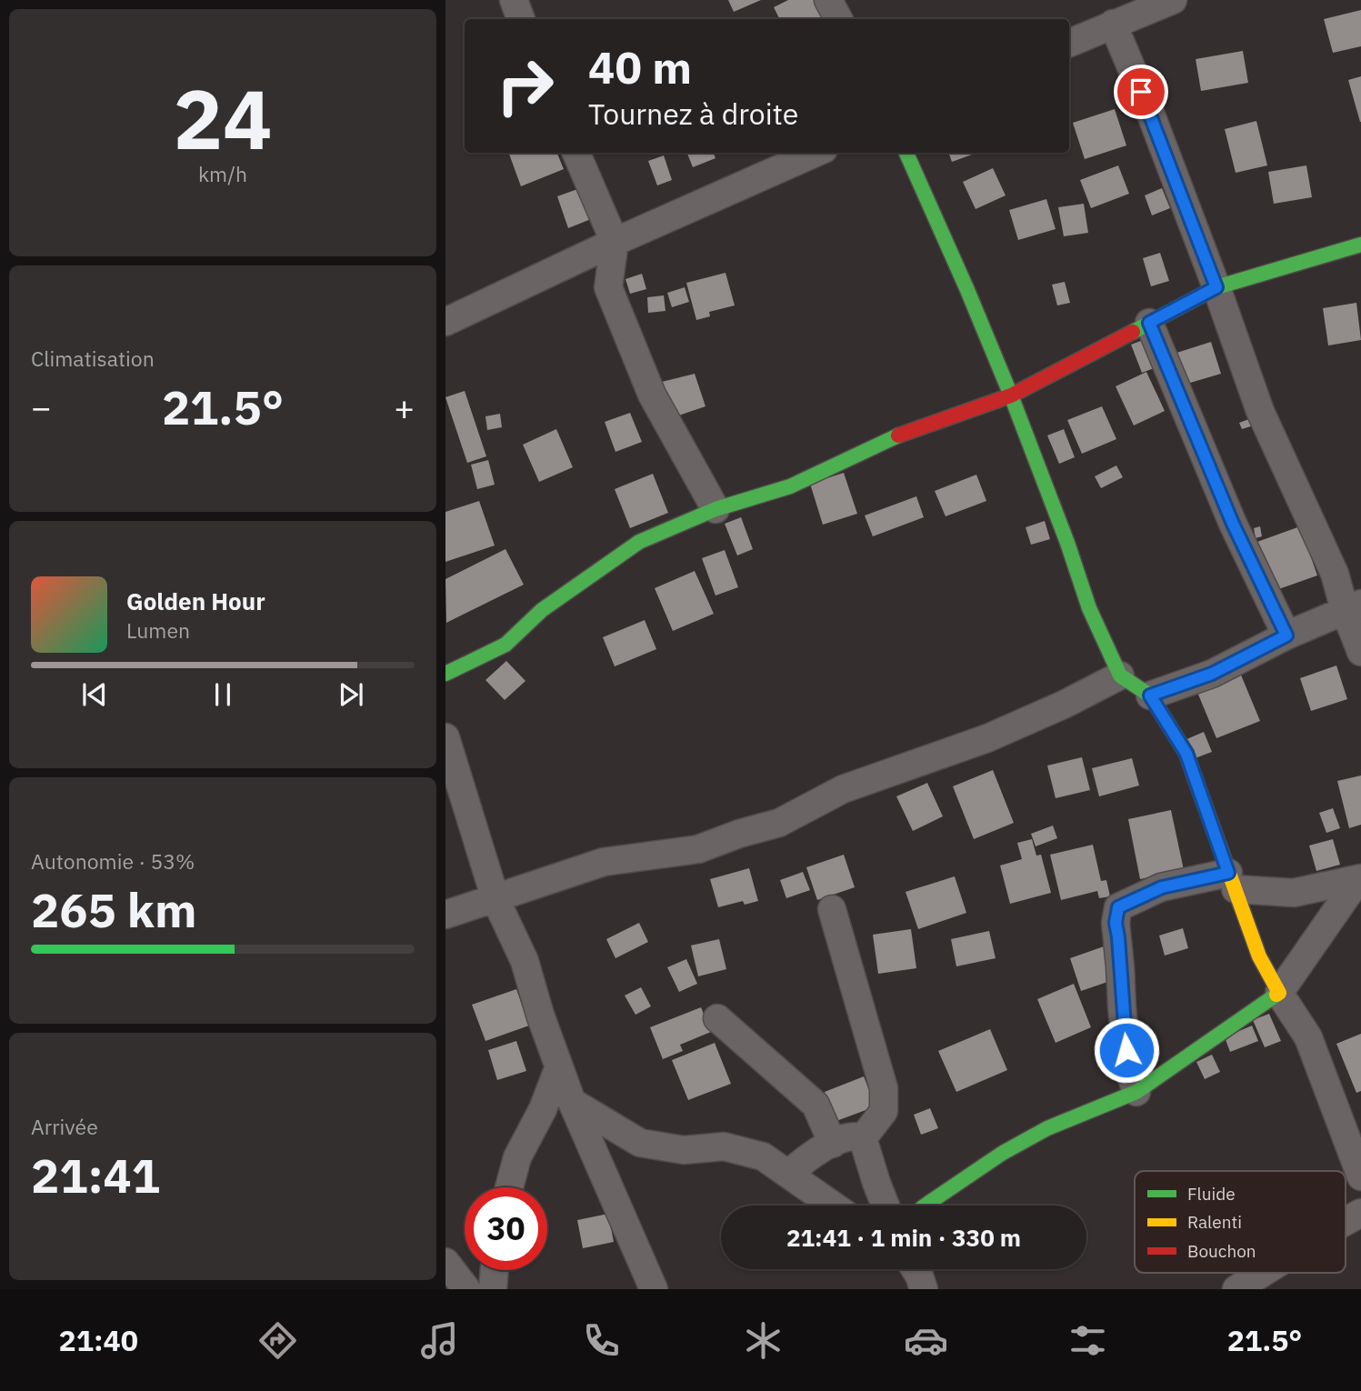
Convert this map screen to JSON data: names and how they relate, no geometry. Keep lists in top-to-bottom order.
{
  "legend": ["Fluide", "Ralenti", "Bouchon"],
  "page": {
    "tile": [
      ["24", "km/h"],
      "Climatisation",
      ["Autonomie · 53%", "265 km"],
      ["Arrivée", "21:41"]
    ],
    "turn": ["40 m", "Tournez à droite"],
    "heat": ["−", "21.5°", "+"],
    "song": ["Golden Hour", "Lumen"],
    "limit": "30",
    "trip": "21:41 · 1 min · 330 m",
    "tabs": ["21:40", "21.5°"]
  }
}
